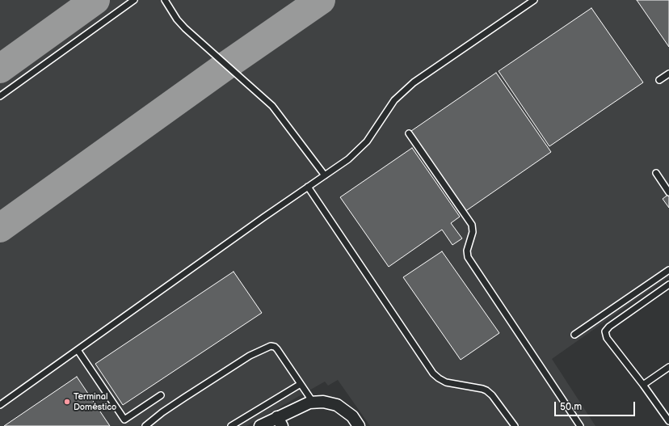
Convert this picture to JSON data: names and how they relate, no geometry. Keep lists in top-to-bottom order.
{
  "places": ["Terminal Doméstico"],
  "scale_bar": "50 m"
}
